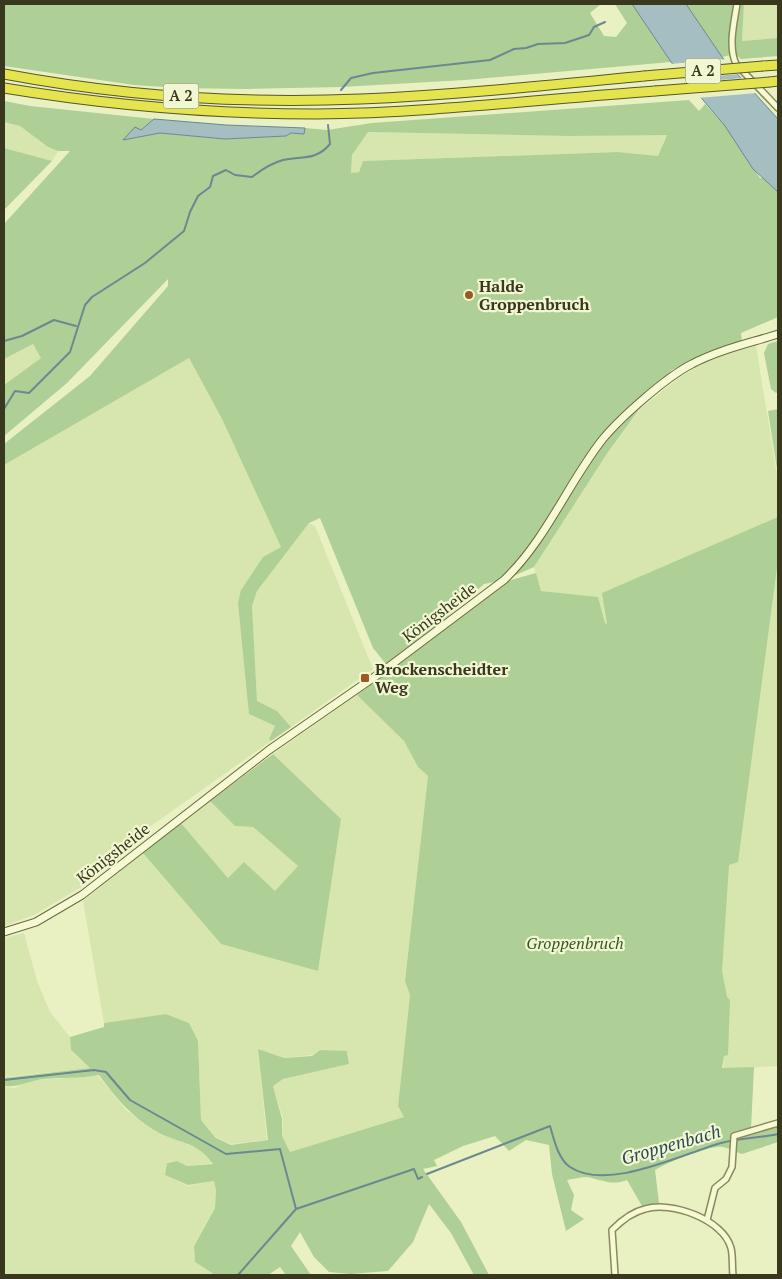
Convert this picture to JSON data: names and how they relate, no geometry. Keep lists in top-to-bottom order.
{
  "streets": {
    "highway": ["A 2"],
    "main road": ["Königsheide"]
  },
  "water": ["Groppenbach"],
  "parks": ["Groppenbruch"],
  "places": {
    "other": ["Halde Groppenbruch"],
    "transit": ["Brockenscheidter Weg"]
  }
}
